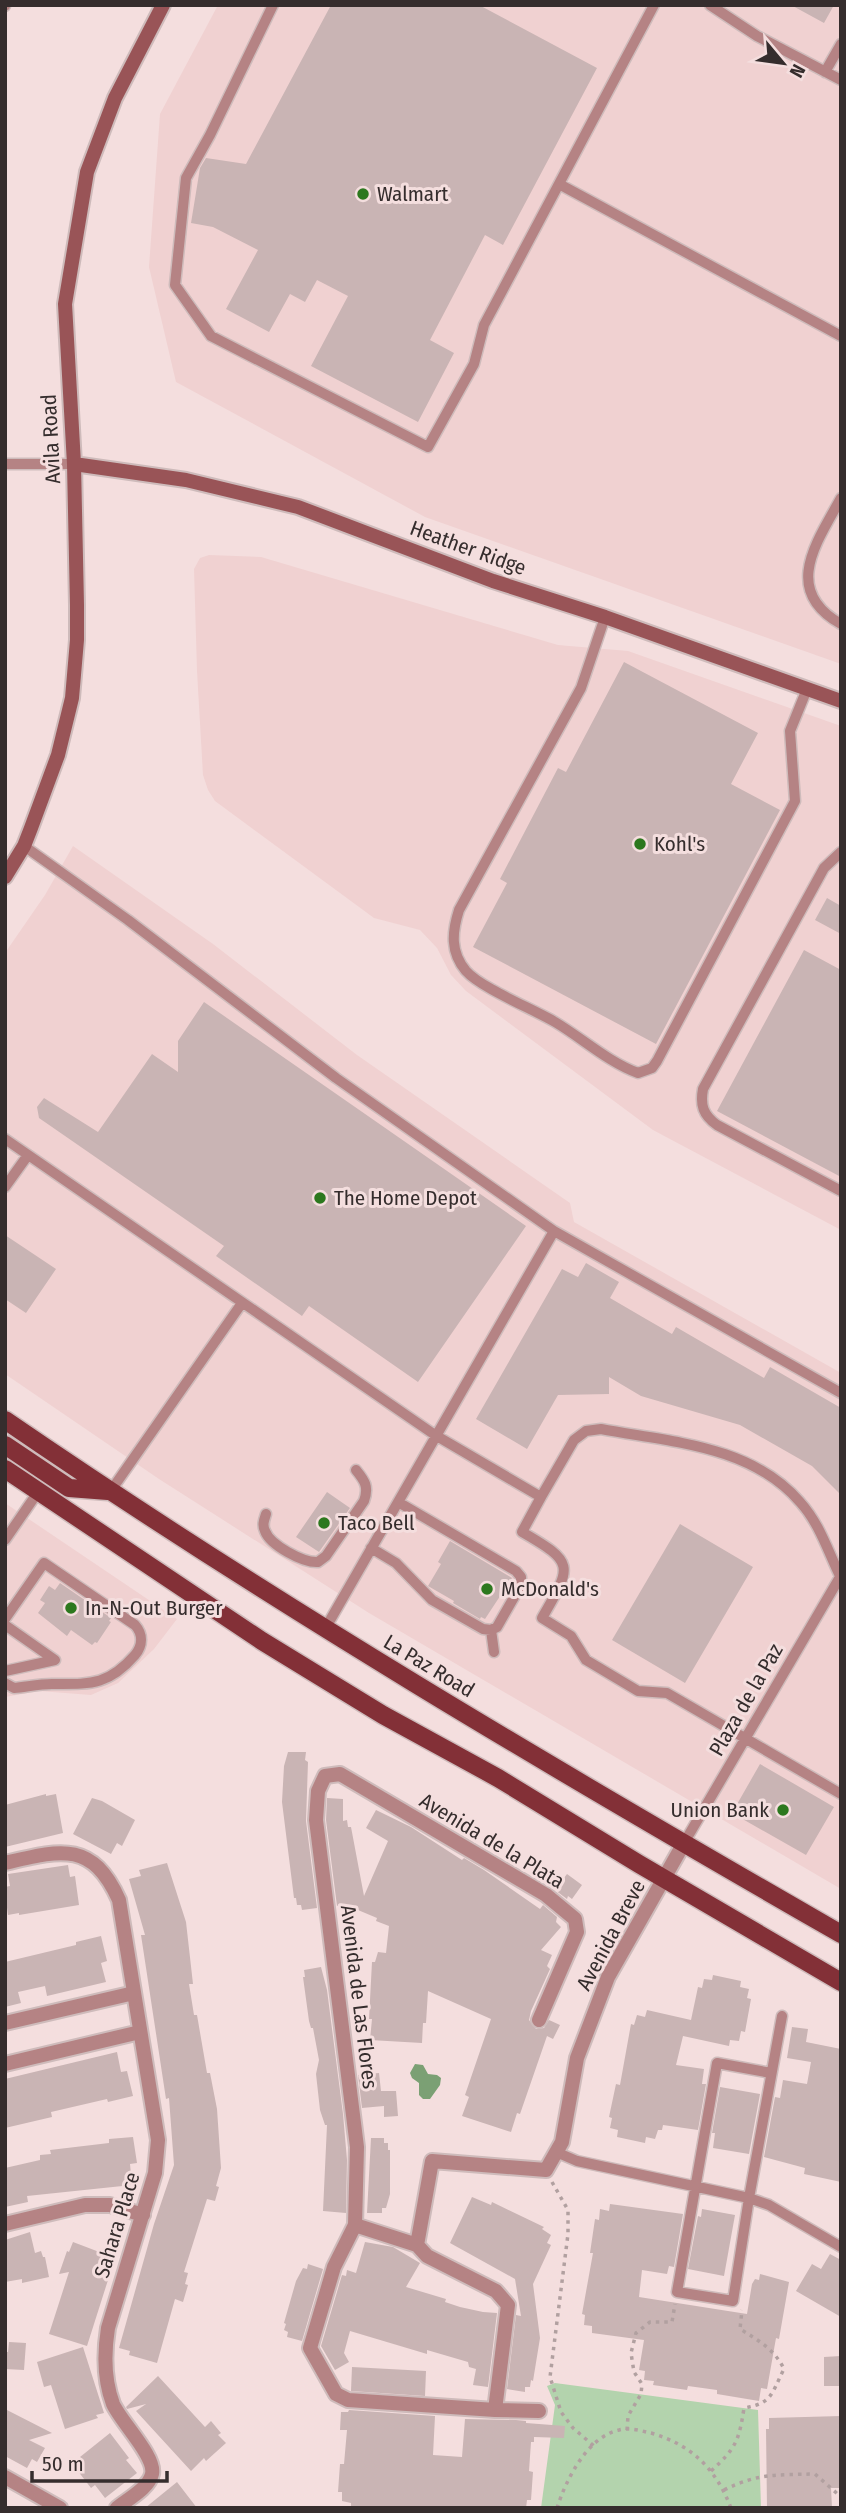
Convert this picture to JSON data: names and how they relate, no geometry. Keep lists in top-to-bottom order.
{
  "streets": {
    "main road": ["Avila Road", "Heather Ridge", "La Paz Road"],
    "street": [
      "Avenida de la Plata",
      "Avenida Breve",
      "Avenida de Las Flores",
      "Sahara Place"
    ],
    "lane": ["Plaza de la Paz"]
  },
  "crossings": [
    ["Avila Road", "Heather Ridge"],
    ["La Paz Road", "Plaza de la Paz"],
    ["La Paz Road", "Avenida Breve"],
    ["Plaza de la Paz", "Avenida Breve"],
    ["Avenida de la Plata", "Avenida de Las Flores"]
  ],
  "places": [
    "Walmart",
    "Kohl's",
    "The Home Depot",
    "Taco Bell",
    "McDonald's",
    "In-N-Out Burger",
    "Union Bank"
  ],
  "scale_bar": "50 m",
  "north": "bottom right"
}
